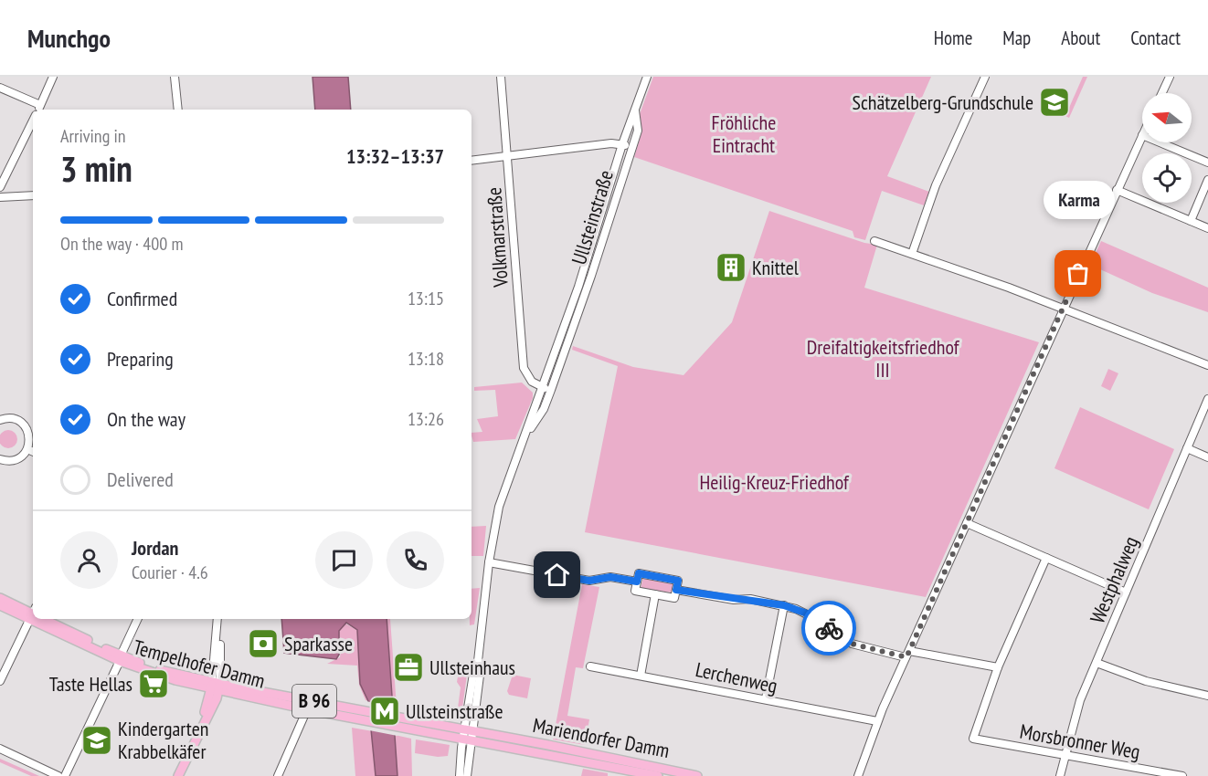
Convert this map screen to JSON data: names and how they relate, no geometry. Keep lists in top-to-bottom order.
{
  "streets": {
    "main road": ["Tempelhofer Damm", "B 96", "Mariendorfer Damm"],
    "street": [
      "Ullsteinstraße",
      "Volkmarstraße",
      "Westphalweg",
      "Lerchenweg",
      "Morsbronner Weg"
    ]
  },
  "crossings": [
    ["Ullsteinstraße", "Volkmarstraße"],
    ["Ullsteinstraße", "Mariendorfer Damm"],
    ["Westphalweg", "Morsbronner Weg"],
    ["Tempelhofer Damm", "Mariendorfer Damm"]
  ],
  "parks": ["Fröhliche Eintracht", "Dreifaltigkeitsfriedhof III", "Heilig-Kreuz-Friedhof"],
  "places": {
    "school or university": ["Schätzelberg-Grundschule", "Kindergarten Krabbelkäfer"],
    "building": ["Knittel"],
    "other": ["Karma"],
    "bank": ["Sparkasse"],
    "office": ["Ullsteinhaus"],
    "supermarket": ["Taste Hellas"],
    "metro station": ["Ullsteinstraße"]
  },
  "north": "left",
  "page": {
    "header": "Munchgo",
    "nav": [
      "Home",
      "Map",
      "About",
      "Contact"
    ],
    "heading": ["3 min", "Arriving in", "13:32–13:37"],
    "panel": ["Jordan", "Courier · 4.6"],
    "bubble": "Karma",
    "bar": "On the way · 400 m",
    "list": [
      ["Confirmed", "13:15"],
      ["Preparing", "13:18"],
      ["On the way", "13:26"],
      "Delivered"
    ]
  }
}
